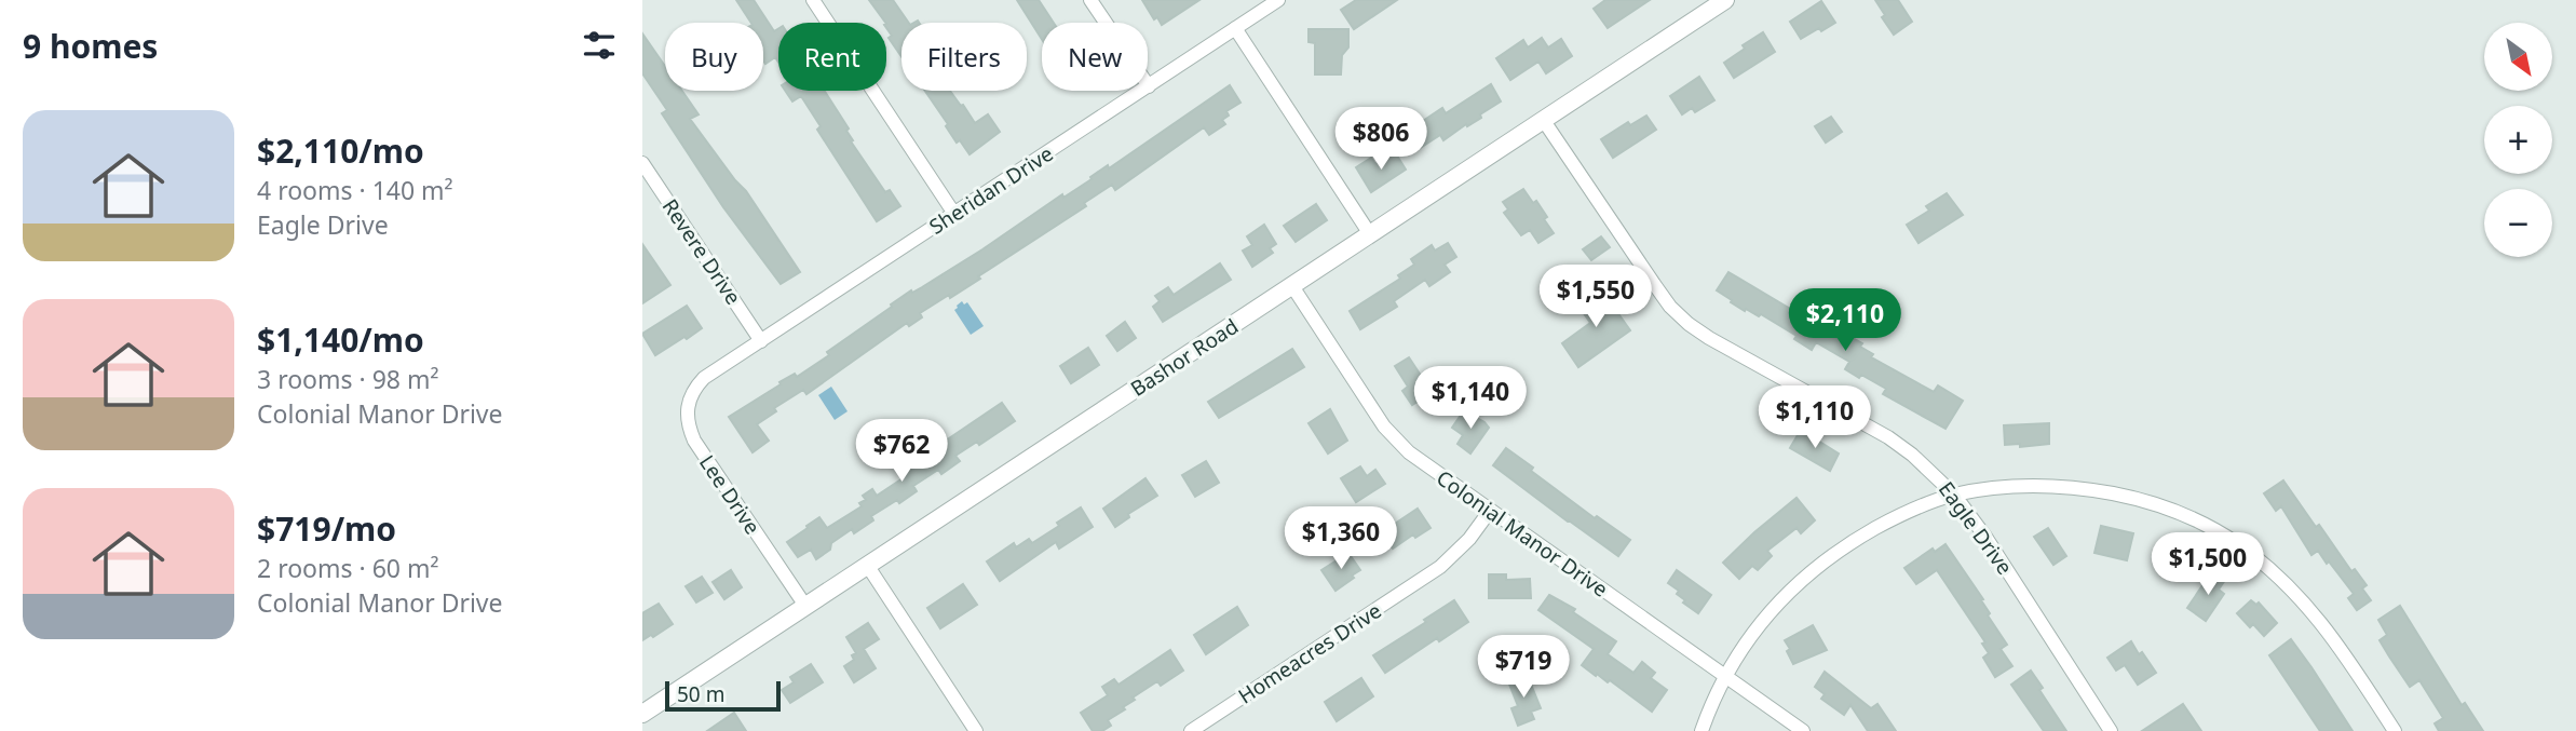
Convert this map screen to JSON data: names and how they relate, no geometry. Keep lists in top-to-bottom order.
{
  "streets": {
    "street": [
      "Sheridan Drive",
      "Revere Drive",
      "Bashor Road",
      "Lee Drive",
      "Eagle Drive",
      "Colonial Manor Drive",
      "Homeacres Drive"
    ]
  },
  "crossings": [
    ["Sheridan Drive", "Revere Drive"],
    ["Sheridan Drive", "Lee Drive"],
    ["Bashor Road", "Lee Drive"],
    ["Bashor Road", "Eagle Drive"],
    ["Bashor Road", "Colonial Manor Drive"],
    ["Colonial Manor Drive", "Homeacres Drive"]
  ],
  "scale_bar": "50 m",
  "north": "bottom right",
  "page": {
    "heading": "9 homes",
    "map_buttons": ["+", "−"],
    "chip": [
      "Buy",
      "Rent",
      "Filters",
      "New"
    ],
    "list": [
      {
        "name": "$2,110/mo",
        "note": "4 rooms · 140 m² · Eagle Drive"
      },
      {
        "name": "$1,140/mo",
        "note": "3 rooms · 98 m² · Colonial Manor Drive"
      },
      {
        "name": "$719/mo",
        "note": "2 rooms · 60 m² · Colonial Manor Drive"
      }
    ],
    "price": [
      "$806",
      "$1,550",
      "$2,110",
      "$1,140",
      "$1,110",
      "$762",
      "$1,360",
      "$1,500",
      "$719"
    ],
    "scale": "50 m"
  }
}
